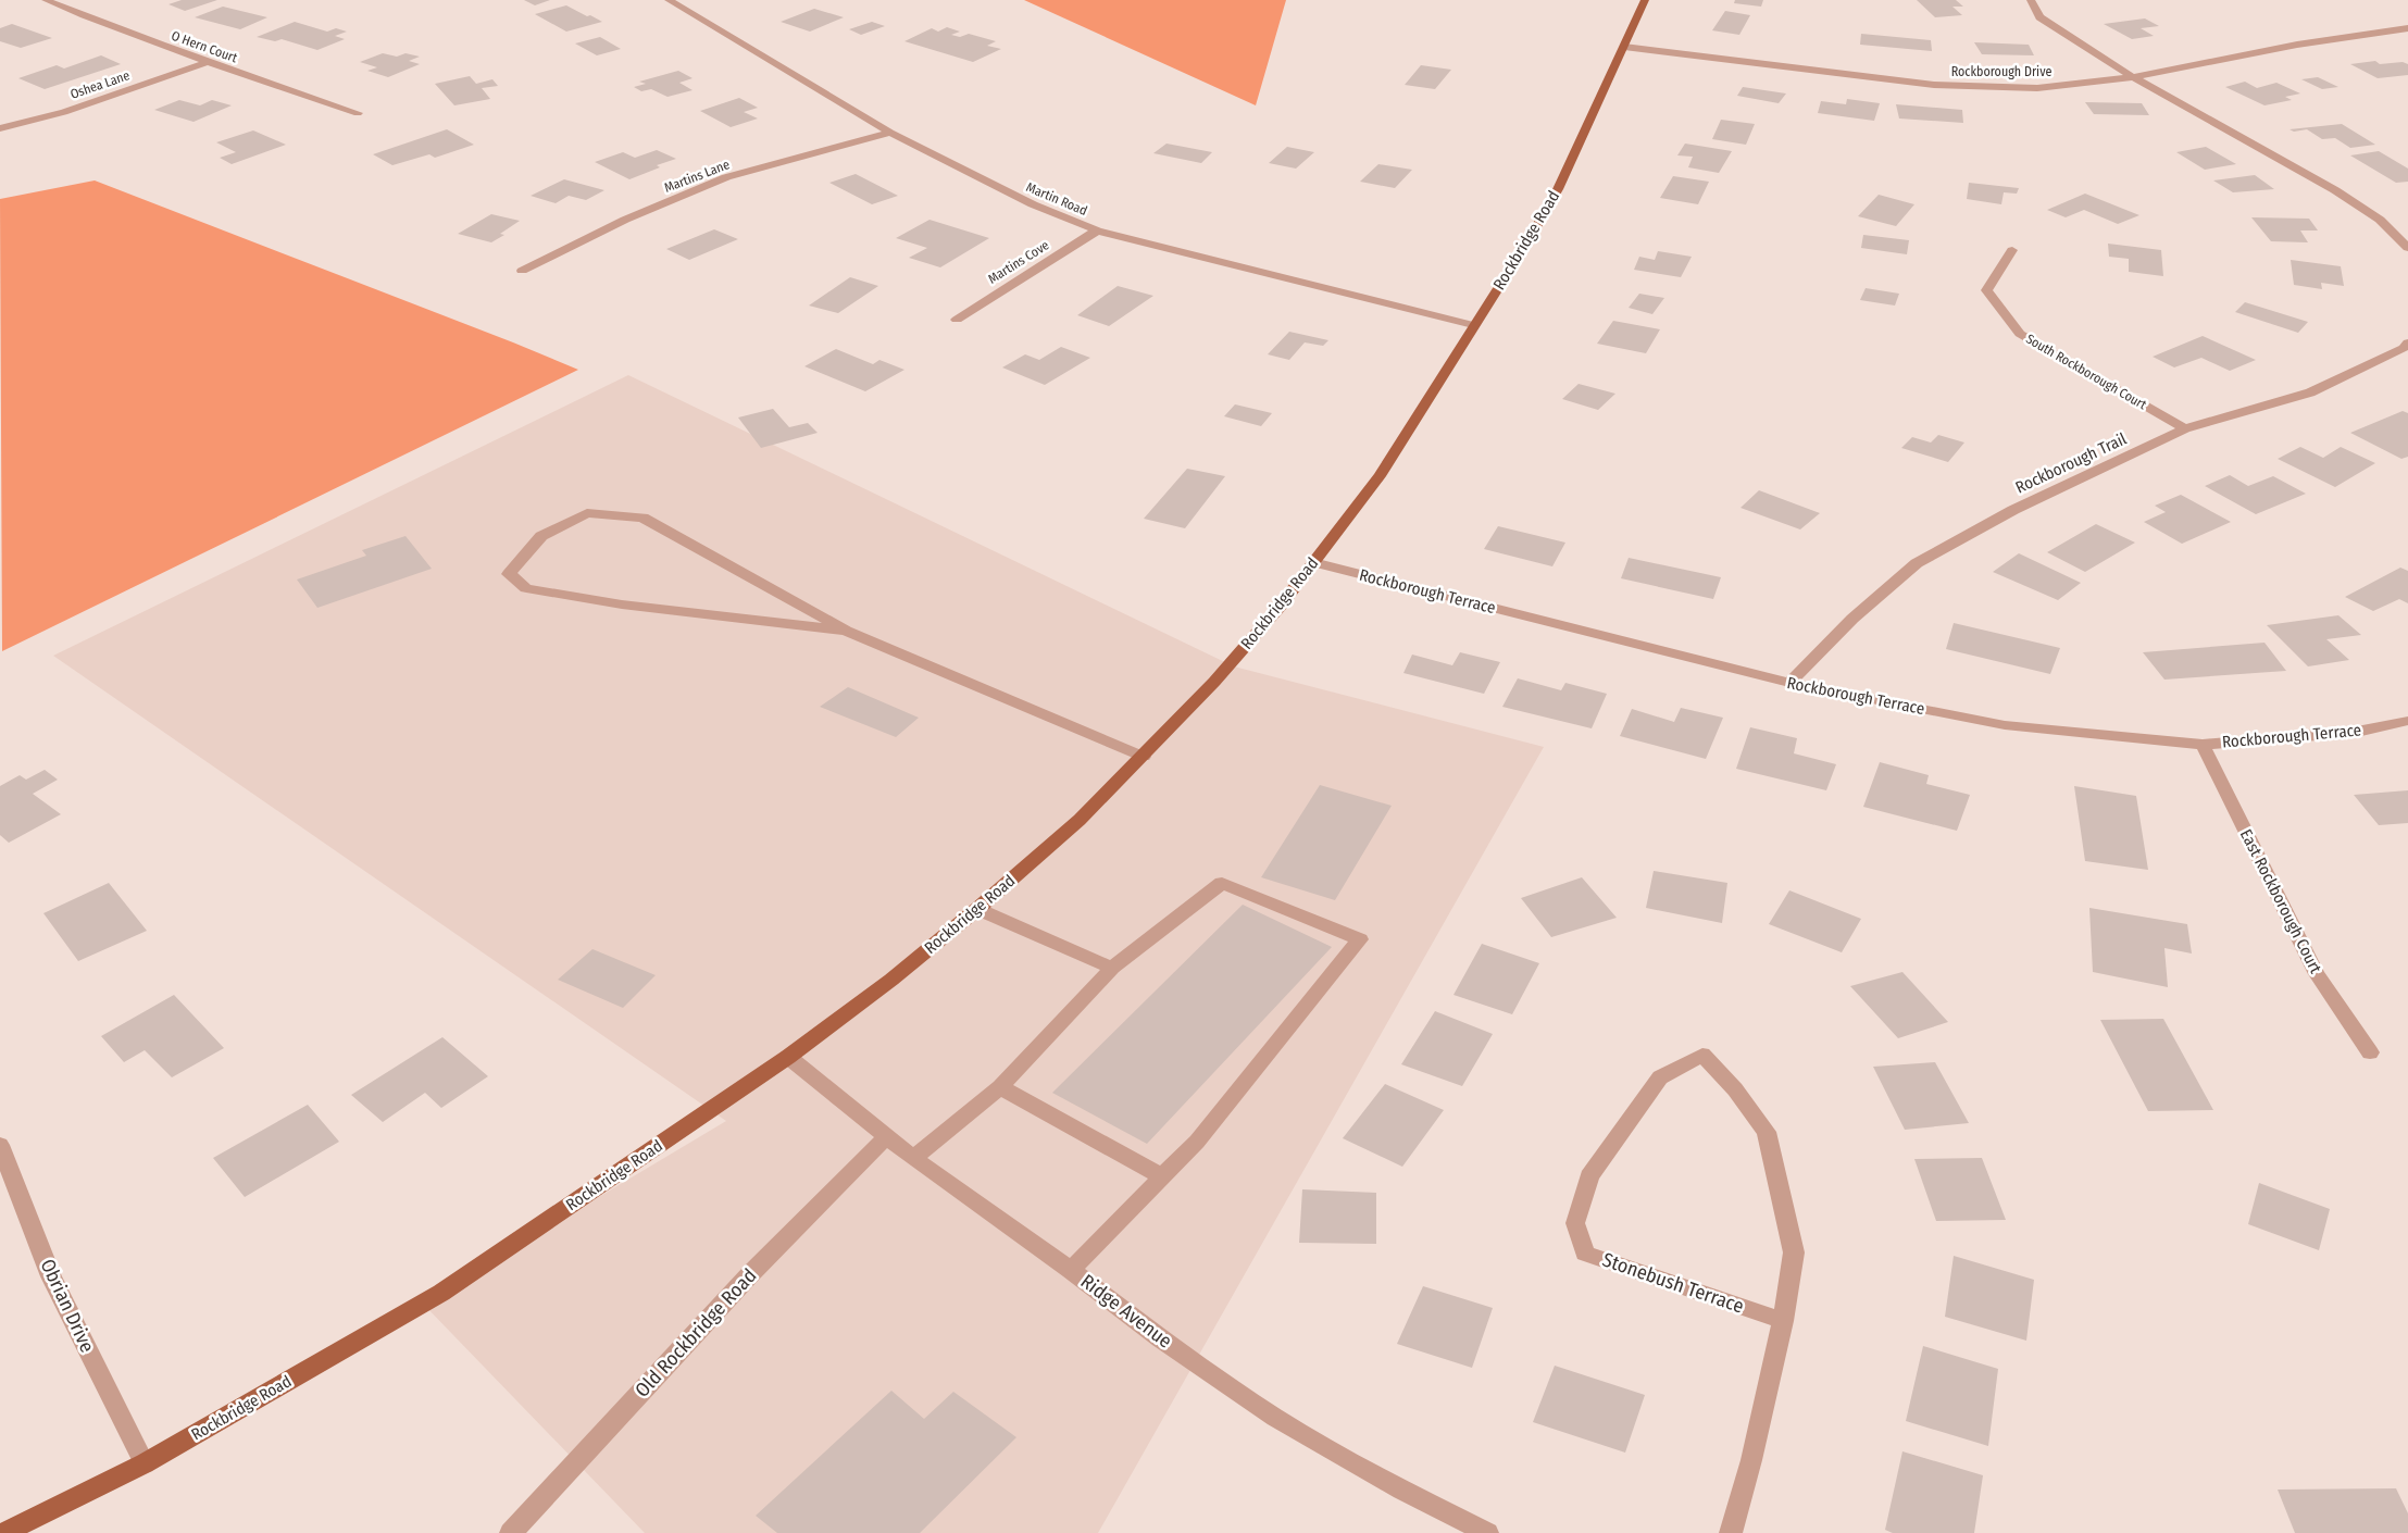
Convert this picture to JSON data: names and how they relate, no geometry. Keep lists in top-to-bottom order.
{
  "streets": {
    "main road": ["Rockbridge Road"],
    "street": [
      "O Hern Court",
      "Rockborough Drive",
      "Oshea Lane",
      "Martins Lane",
      "Martin Road",
      "Martins Cove",
      "South Rockborough Court",
      "Rockborough Trail",
      "Rockborough Terrace",
      "East Rockborough Court",
      "Stonebush Terrace",
      "Obrian Drive",
      "Ridge Avenue",
      "Old Rockbridge Road"
    ]
  },
  "crossings": [
    ["O Hern Court", "Oshea Lane"],
    ["Rockborough Drive", "Rockbridge Road"],
    ["Martins Lane", "Martin Road"],
    ["Martin Road", "Rockbridge Road"],
    ["Martin Road", "Martins Cove"],
    ["Rockbridge Road", "Rockborough Terrace"],
    ["Rockbridge Road", "Obrian Drive"],
    ["Rockbridge Road", "Ridge Avenue"],
    ["South Rockborough Court", "Rockborough Trail"],
    ["Rockborough Trail", "Rockborough Terrace"],
    ["Rockborough Terrace", "East Rockborough Court"],
    ["Ridge Avenue", "Old Rockbridge Road"]
  ]
}
